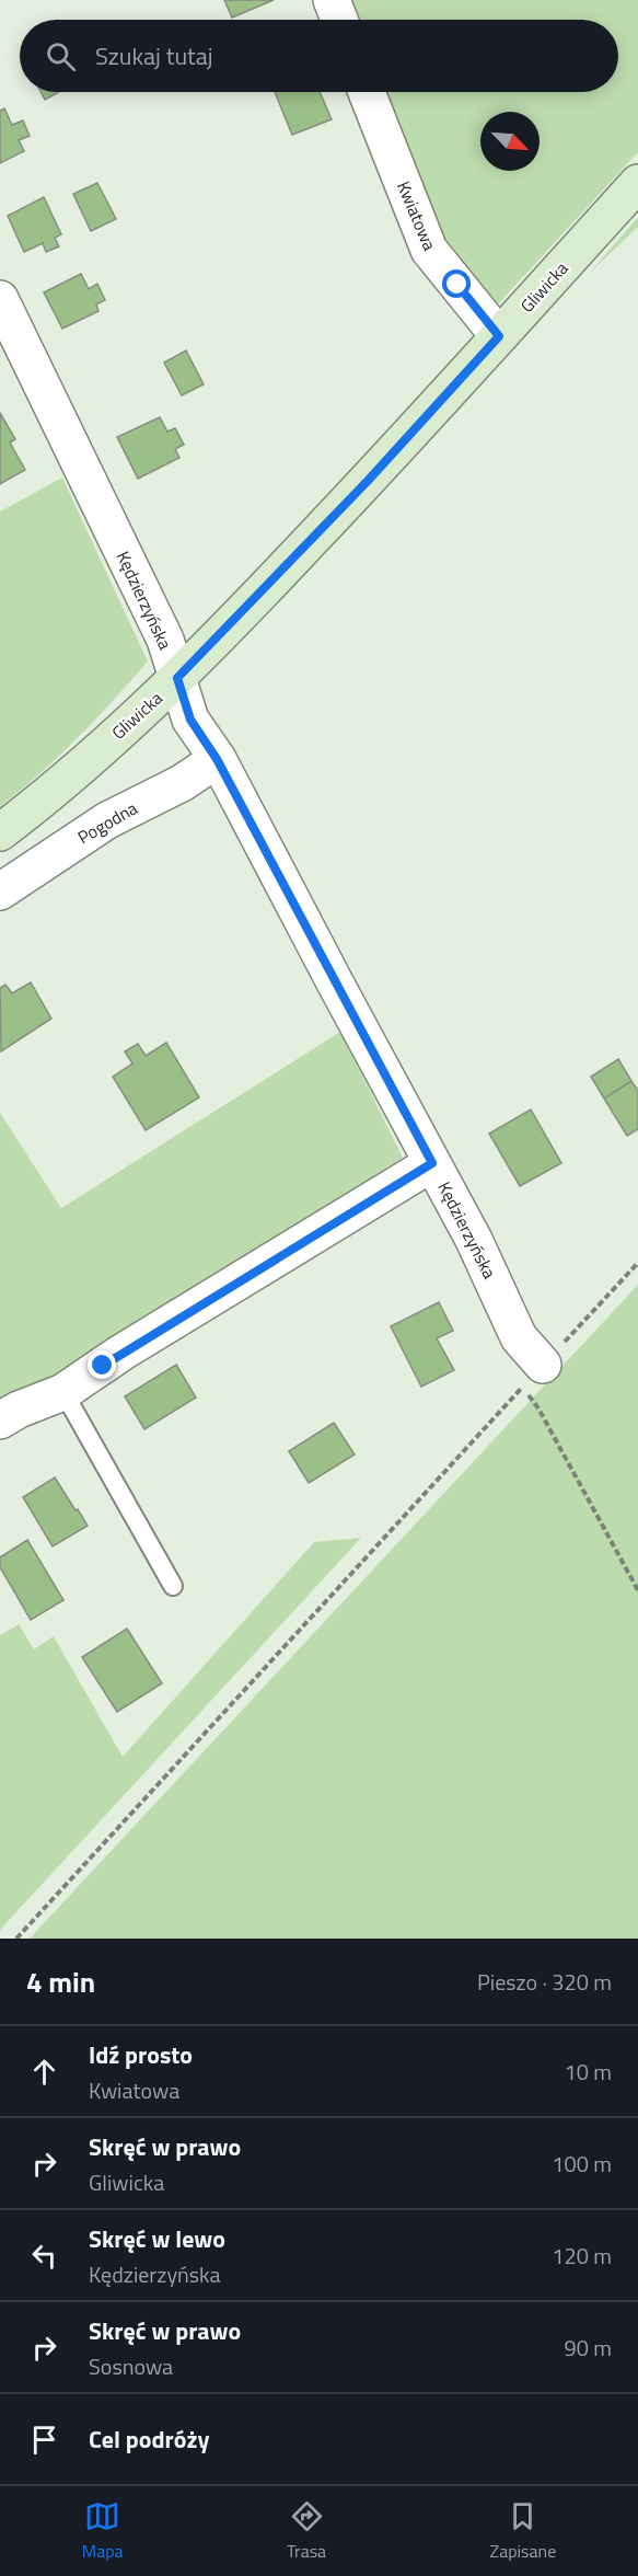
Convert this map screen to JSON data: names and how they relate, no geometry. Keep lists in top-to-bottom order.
{
  "streets": {
    "main road": ["Gliwicka"],
    "street": ["Kwiatowa", "Kędzierzyńska", "Pogodna"]
  },
  "crossings": [
    ["Kwiatowa", "Gliwicka"],
    ["Gliwicka", "Kędzierzyńska"],
    ["Kędzierzyńska", "Pogodna"]
  ],
  "north": "bottom right",
  "page": {
    "search": "Szukaj tutaj",
    "heading": ["4 min", "Pieszo · 320 m"],
    "list": [
      ["Idź prosto", "Kwiatowa", "10 m"],
      ["Skręć w prawo", "Gliwicka", "100 m"],
      ["Skręć w lewo", "Kędzierzyńska", "120 m"],
      ["Skręć w prawo", "Sosnowa", "90 m"],
      "Cel podróży"
    ],
    "nav": ["Mapa", "Trasa", "Zapisane"]
  }
}
